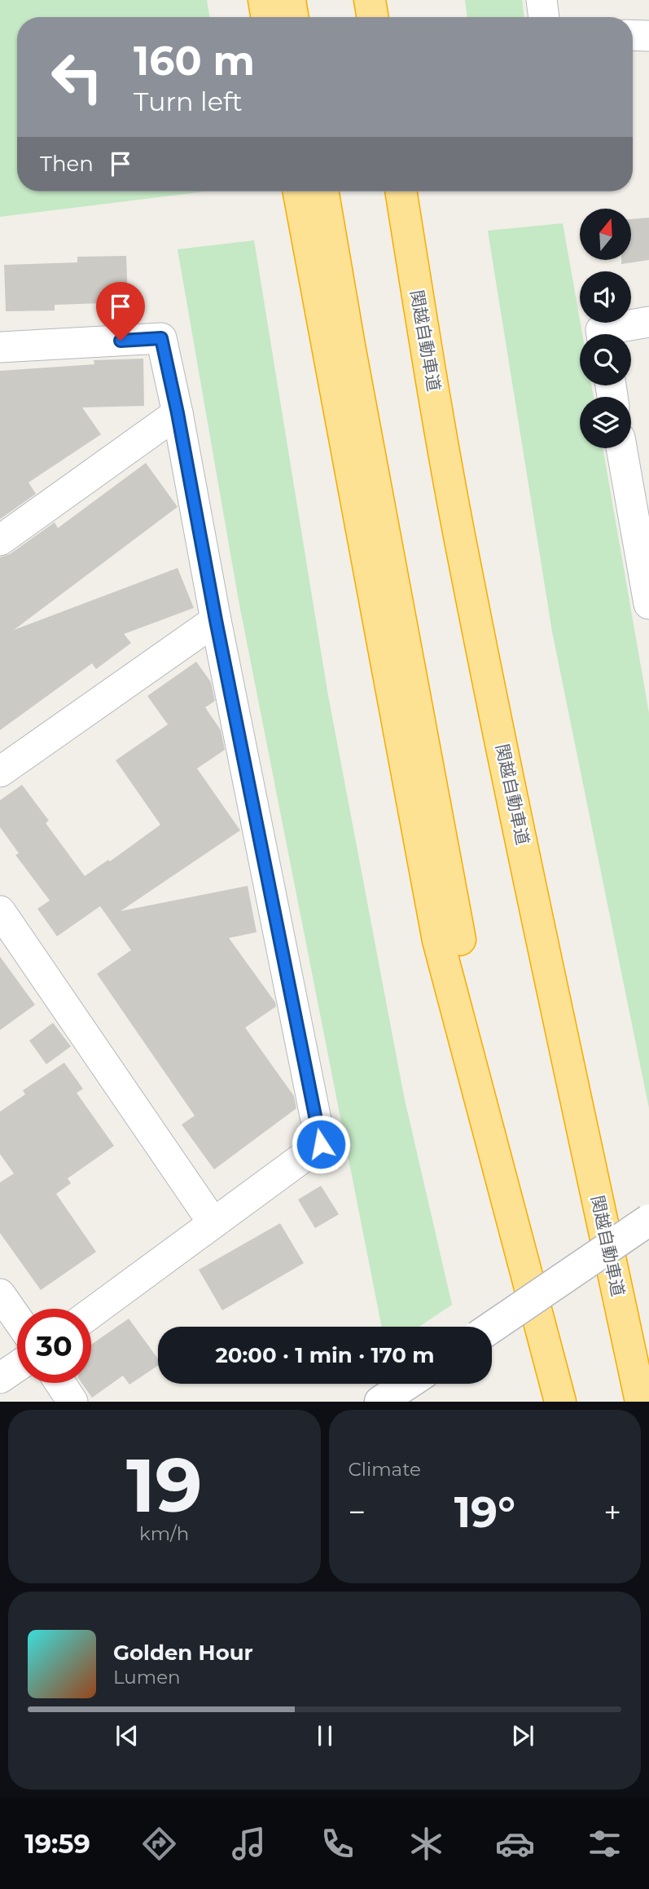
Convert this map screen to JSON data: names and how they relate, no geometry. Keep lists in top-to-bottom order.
{
  "streets": {
    "highway": ["関越自動車道"]
  },
  "north": "top",
  "page": {
    "turn": ["160 m", "Turn left"],
    "then": "Then",
    "limit": "30",
    "trip": "20:00 · 1 min · 170 m",
    "tile": [
      ["19", "km/h"],
      "Climate"
    ],
    "heat": ["−", "19°", "+"],
    "song": ["Golden Hour", "Lumen"],
    "tabs": "19:59"
  }
}
